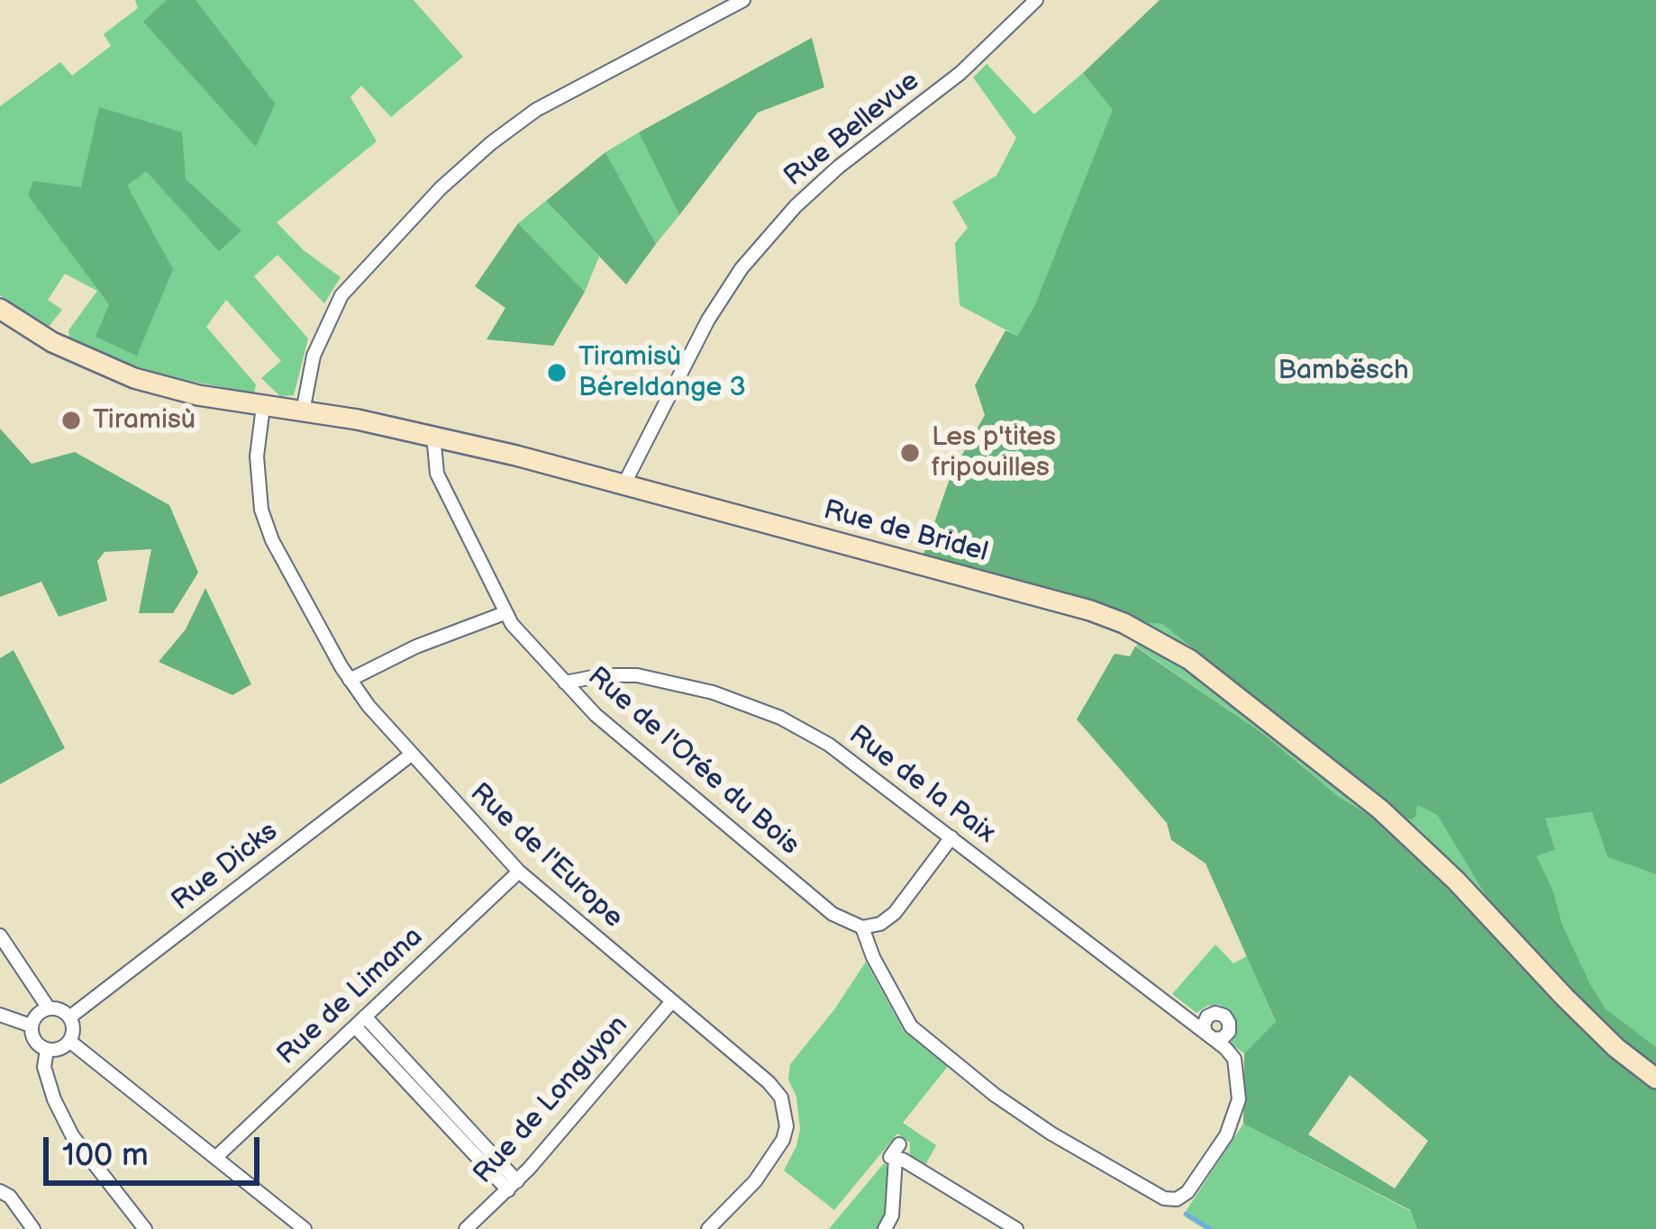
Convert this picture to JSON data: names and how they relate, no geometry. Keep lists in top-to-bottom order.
{
  "streets": {
    "main road": ["Rue de Bridel"],
    "street": [
      "Rue Bellevue",
      "Rue de l'Orée du Bois",
      "Rue de la Paix",
      "Rue de l'Europe",
      "Rue Dicks",
      "Rue de Limana",
      "Rue de Longuyon"
    ]
  },
  "crossings": [
    ["Rue Bellevue", "Rue de Bridel"],
    ["Rue de Bridel", "Rue de l'Orée du Bois"],
    ["Rue de Bridel", "Rue de l'Europe"],
    ["Rue de l'Orée du Bois", "Rue de la Paix"],
    ["Rue de l'Europe", "Rue Dicks"],
    ["Rue de l'Europe", "Rue de Limana"],
    ["Rue de l'Europe", "Rue de Longuyon"]
  ],
  "parks": ["Bambësch"],
  "places": ["Tiramisù Béreldange 3", "Tiramisù", "Les p'tites fripouilles"],
  "scale_bar": "100 m"
}
